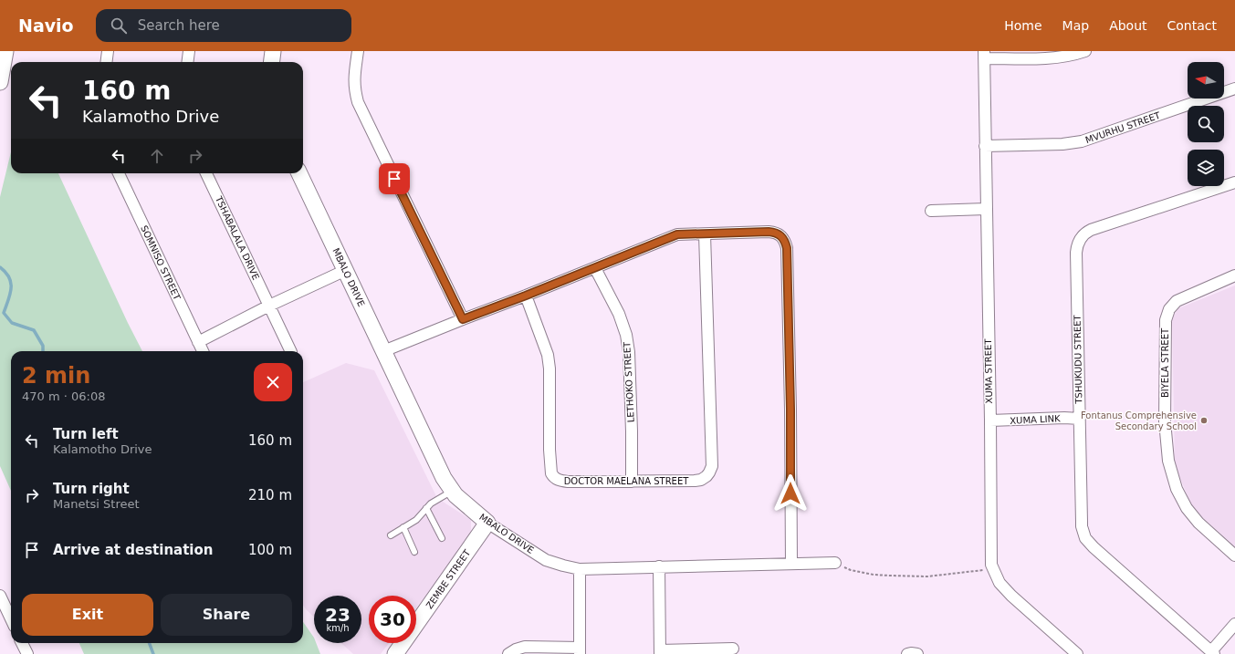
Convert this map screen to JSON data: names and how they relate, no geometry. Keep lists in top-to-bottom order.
{
  "streets": {
    "street": [
      "MVURHU STREET",
      "TSHABALALA DRIVE",
      "SOMNISO STREET",
      "MBALO DRIVE",
      "TSHUKUDU STREET",
      "BIYELA STREET",
      "XUMA STREET",
      "LETHOKO STREET",
      "XUMA LINK",
      "DOCTOR MAELANA STREET",
      "ZEMBE STREET"
    ]
  },
  "crossings": [
    ["MVURHU STREET", "XUMA STREET"],
    ["MBALO DRIVE", "ZEMBE STREET"],
    ["TSHUKUDU STREET", "XUMA LINK"],
    ["XUMA STREET", "XUMA LINK"],
    ["LETHOKO STREET", "DOCTOR MAELANA STREET"]
  ],
  "places": ["Fontanus Comprehensive Secondary School"],
  "north": "left",
  "page": {
    "header": "Navio",
    "search": "Search here",
    "nav": [
      "Home",
      "Map",
      "About",
      "Contact"
    ],
    "turn": ["160 m", "Kalamotho Drive"],
    "heading": ["2 min", "470 m · 06:08"],
    "list": [
      {
        "name": "Turn left",
        "note": "Kalamotho Drive",
        "value": "160 m"
      },
      {
        "name": "Turn right",
        "note": "Manetsi Street",
        "value": "210 m"
      },
      {
        "name": "Arrive at destination",
        "value": "100 m"
      }
    ],
    "buttons": ["Exit", "Share"],
    "speed": "23 km/h",
    "limit": "30"
  }
}
